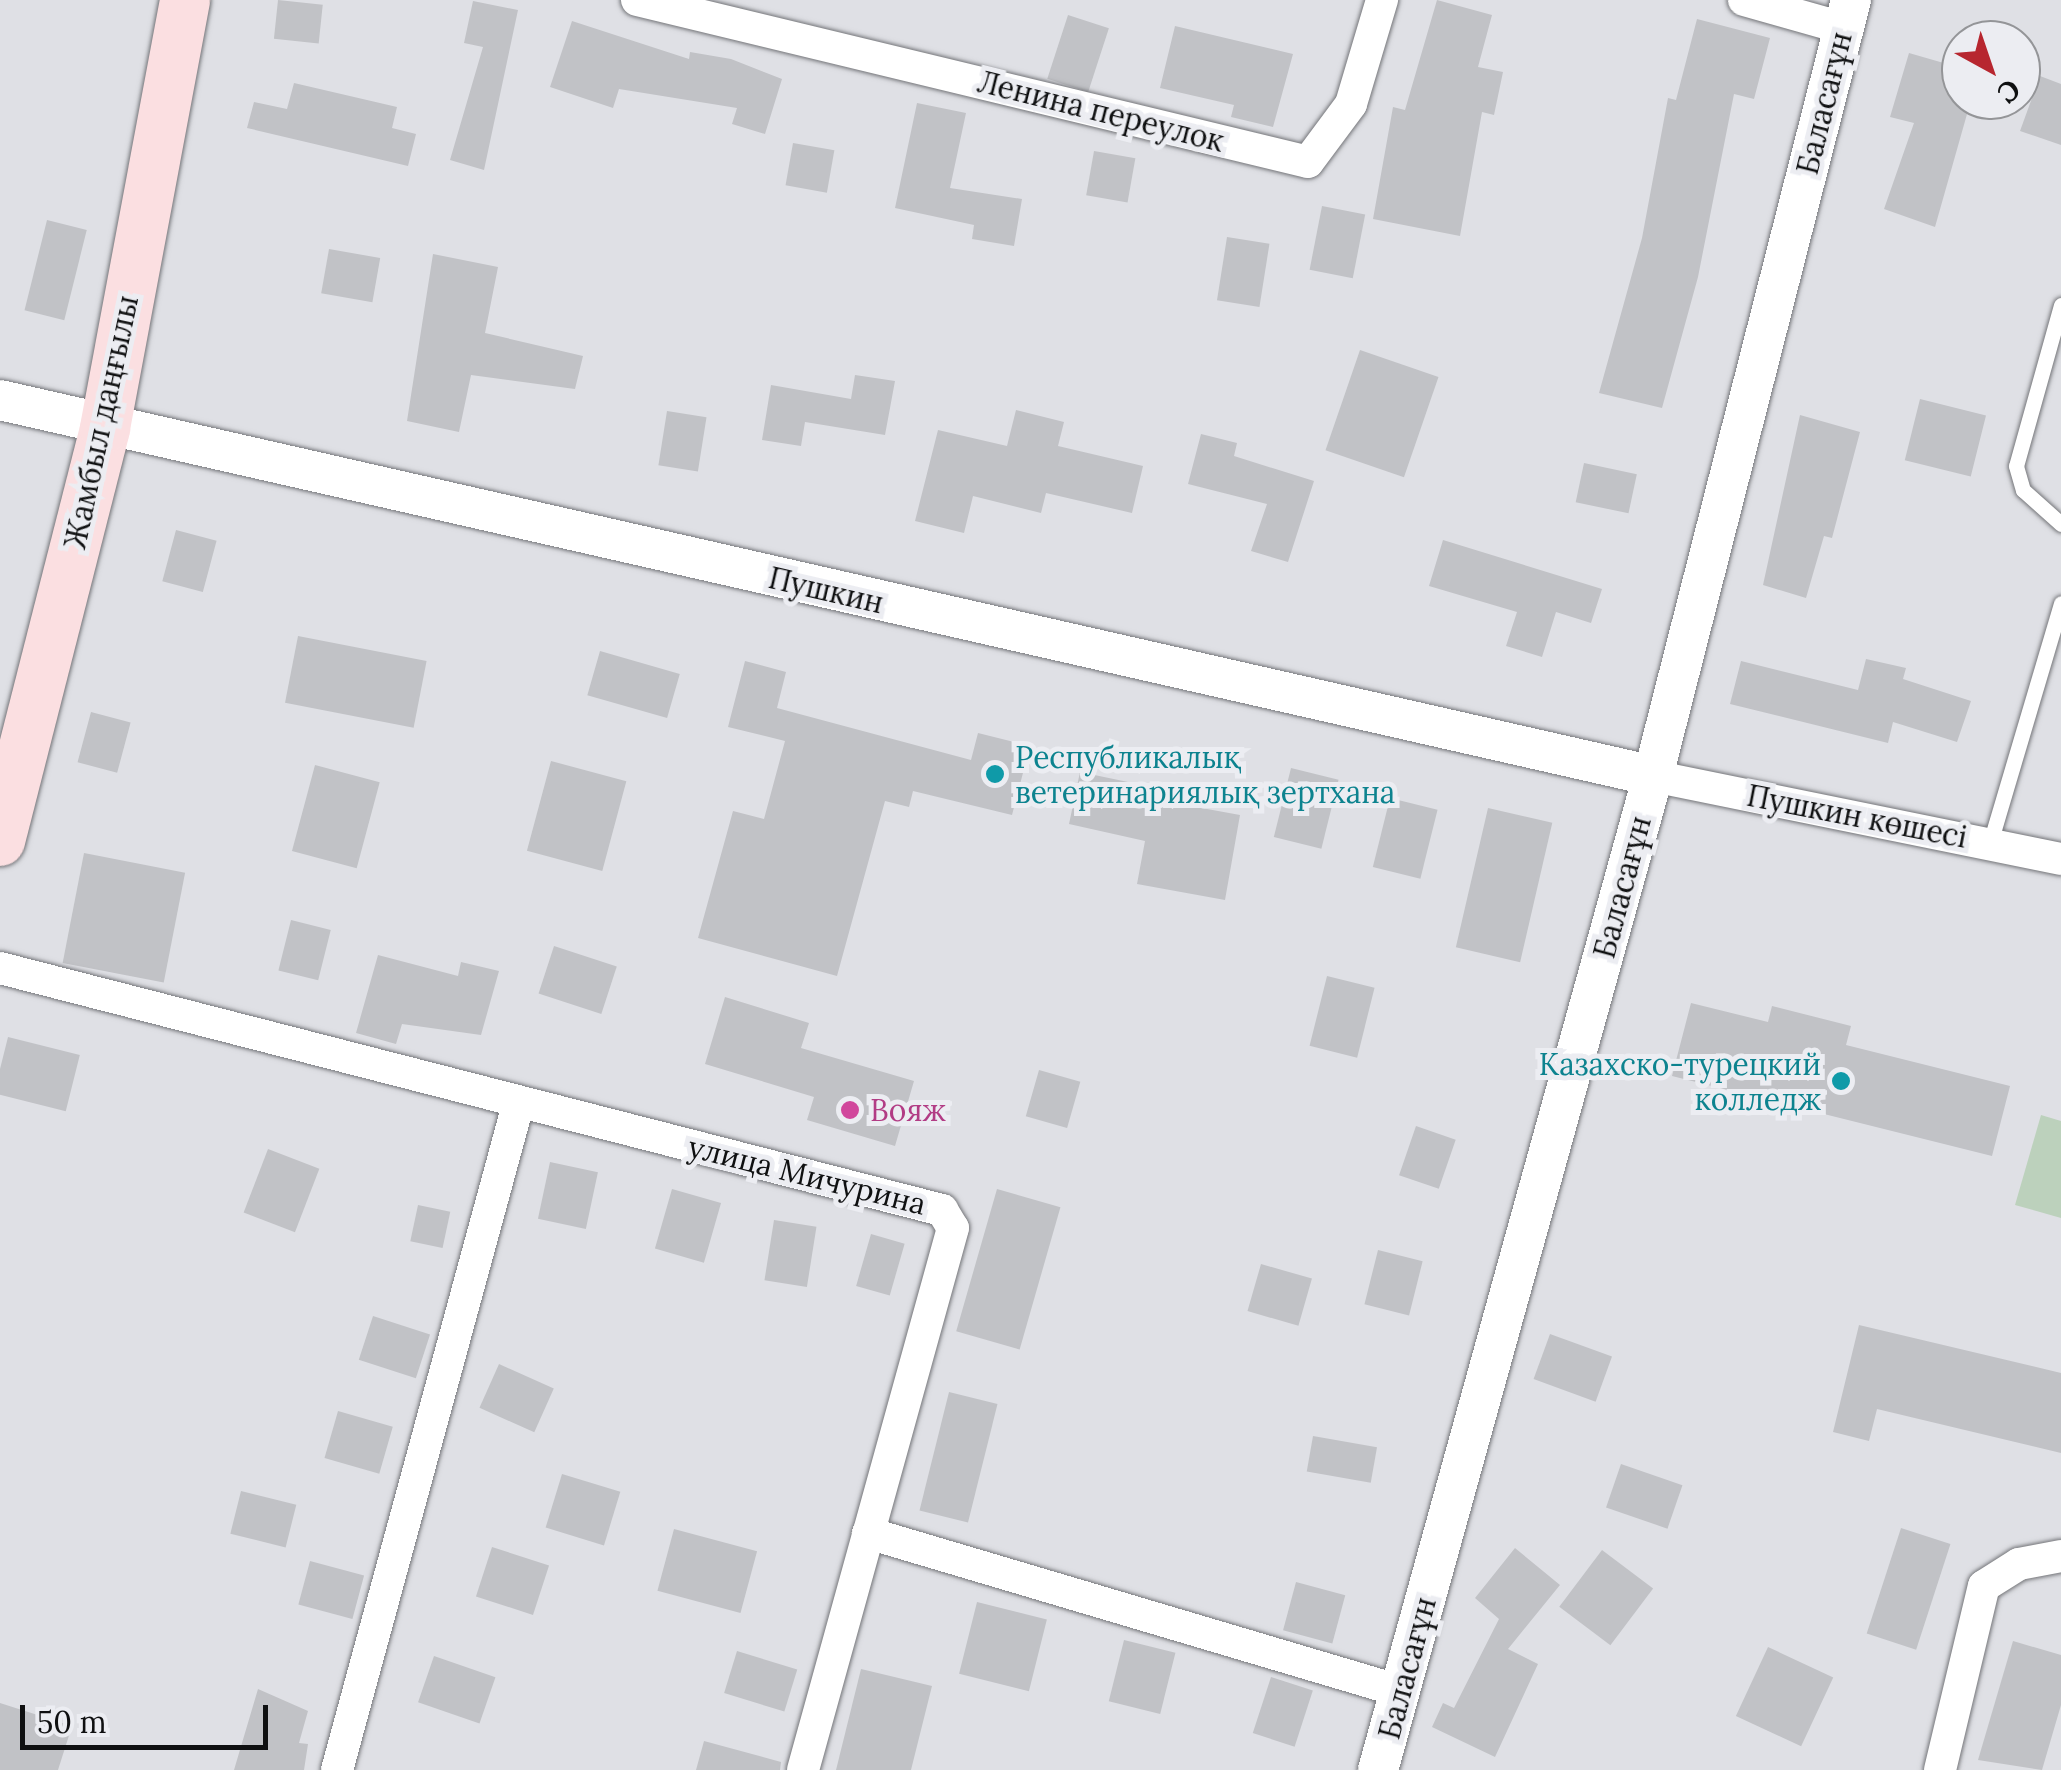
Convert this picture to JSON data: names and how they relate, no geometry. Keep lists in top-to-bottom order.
{
  "streets": {
    "main road": ["Жамбыл даңғылы"],
    "street": [
      "Баласағұн",
      "Ленина переулок",
      "Пушкин",
      "Пушкин көшесі",
      "улица Мичурина"
    ]
  },
  "crossings": [
    ["Баласағұн", "Пушкин"],
    ["Баласағұн", "Пушкин көшесі"],
    ["Жамбыл даңғылы", "Пушкин"],
    ["Пушкин", "Пушкин көшесі"]
  ],
  "places": ["Республикалық ветеринариялық зертхана", "Казахско-турецкий колледж", "Вояж"],
  "scale_bar": "50 m",
  "north": "bottom right"
}
